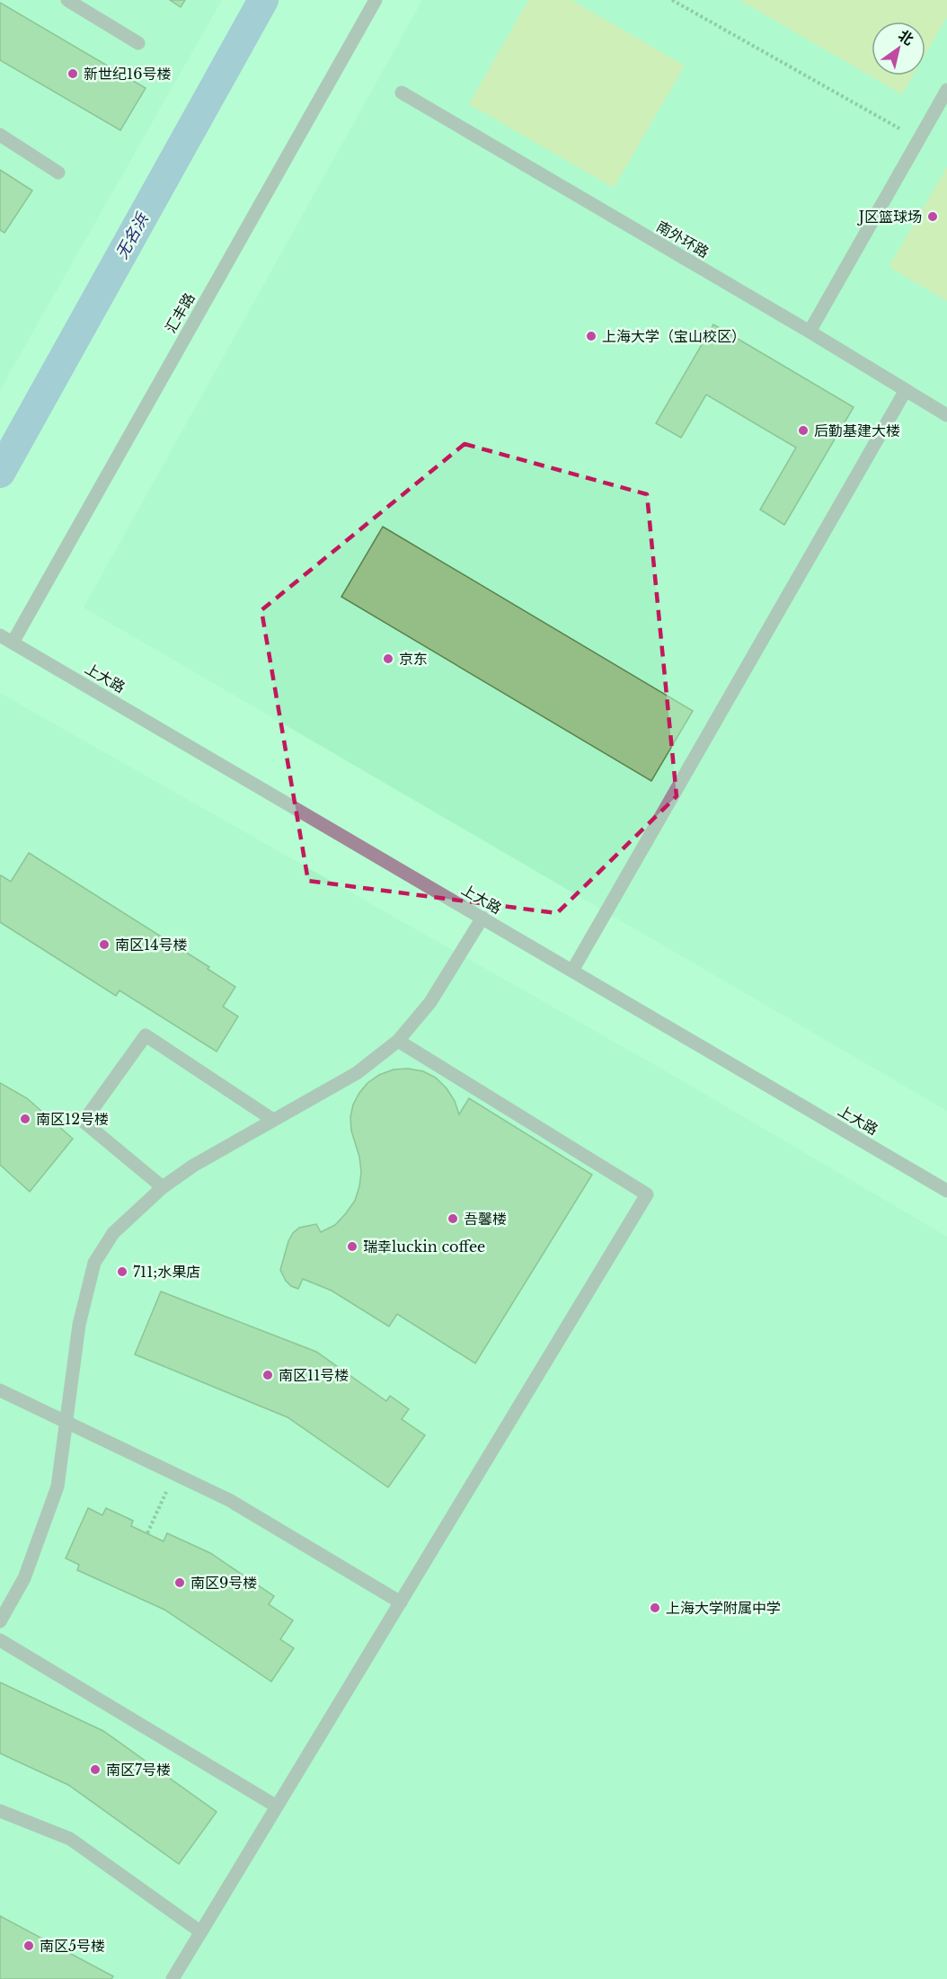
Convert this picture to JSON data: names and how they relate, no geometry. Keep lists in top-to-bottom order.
{
  "streets": {
    "street": ["南外环路", "汇丰路", "上大路"]
  },
  "crossings": [
    ["汇丰路", "上大路"]
  ],
  "water": ["无名浜"],
  "places": [
    "新世纪16号楼",
    "J区篮球场",
    "上海大学（宝山校区）",
    "后勤基建大楼",
    "京东",
    "南区14号楼",
    "南区12号楼",
    "吾馨楼",
    "瑞幸luckin coffee",
    "711;水果店",
    "南区11号楼",
    "南区9号楼",
    "上海大学附属中学",
    "南区7号楼",
    "南区5号楼"
  ],
  "north": "top right"
}
